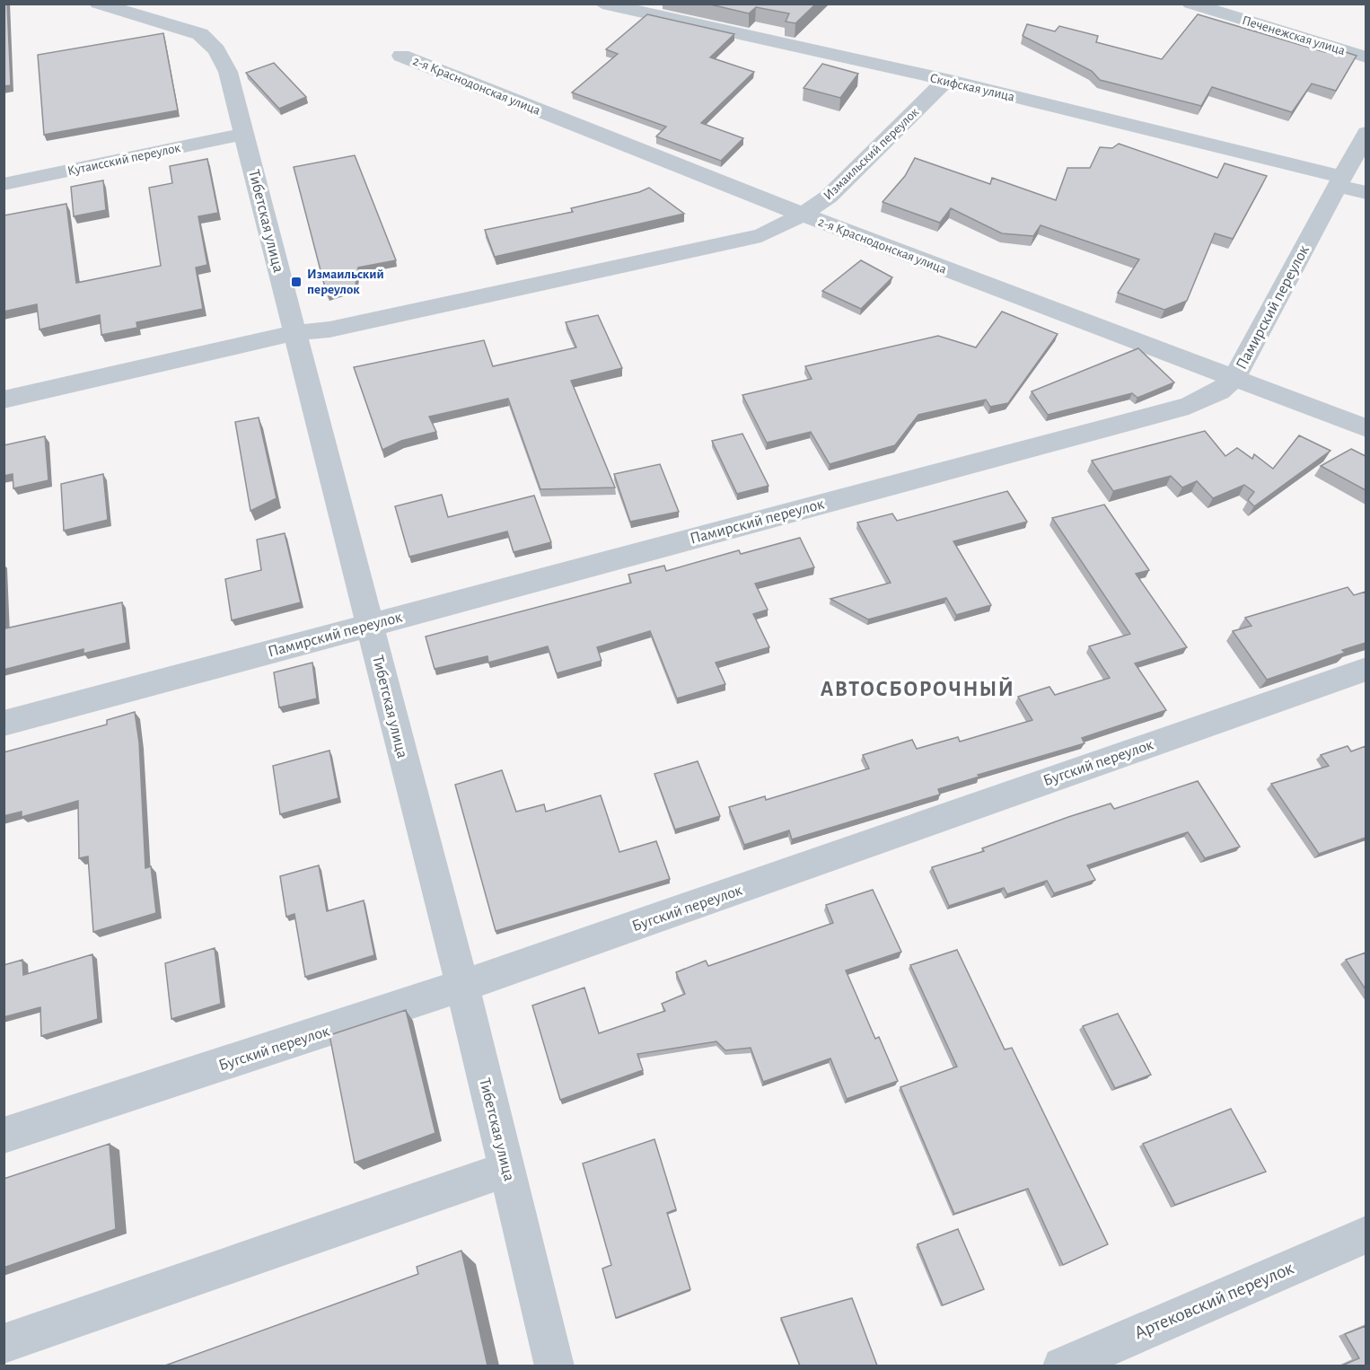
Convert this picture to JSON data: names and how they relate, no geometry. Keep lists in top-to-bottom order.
{
  "streets": {
    "street": [
      "Печенежская улица",
      "2-я Краснодонская улица",
      "Скифская улица",
      "Измаильский переулок",
      "Кутаисский переулок",
      "Тибетская улица",
      "Памирский переулок",
      "Бугский переулок",
      "Артековский переулок"
    ]
  },
  "crossings": [
    ["2-я Краснодонская улица", "Измаильский переулок"],
    ["2-я Краснодонская улица", "Памирский переулок"],
    ["Скифская улица", "Измаильский переулок"],
    ["Скифская улица", "Памирский переулок"],
    ["Измаильский переулок", "Тибетская улица"],
    ["Кутаисский переулок", "Тибетская улица"],
    ["Тибетская улица", "Памирский переулок"],
    ["Тибетская улица", "Бугский переулок"]
  ],
  "districts": ["АВТОСБОРОЧНЫЙ"],
  "places": {
    "transit": ["Измаильский переулок"]
  }
}
